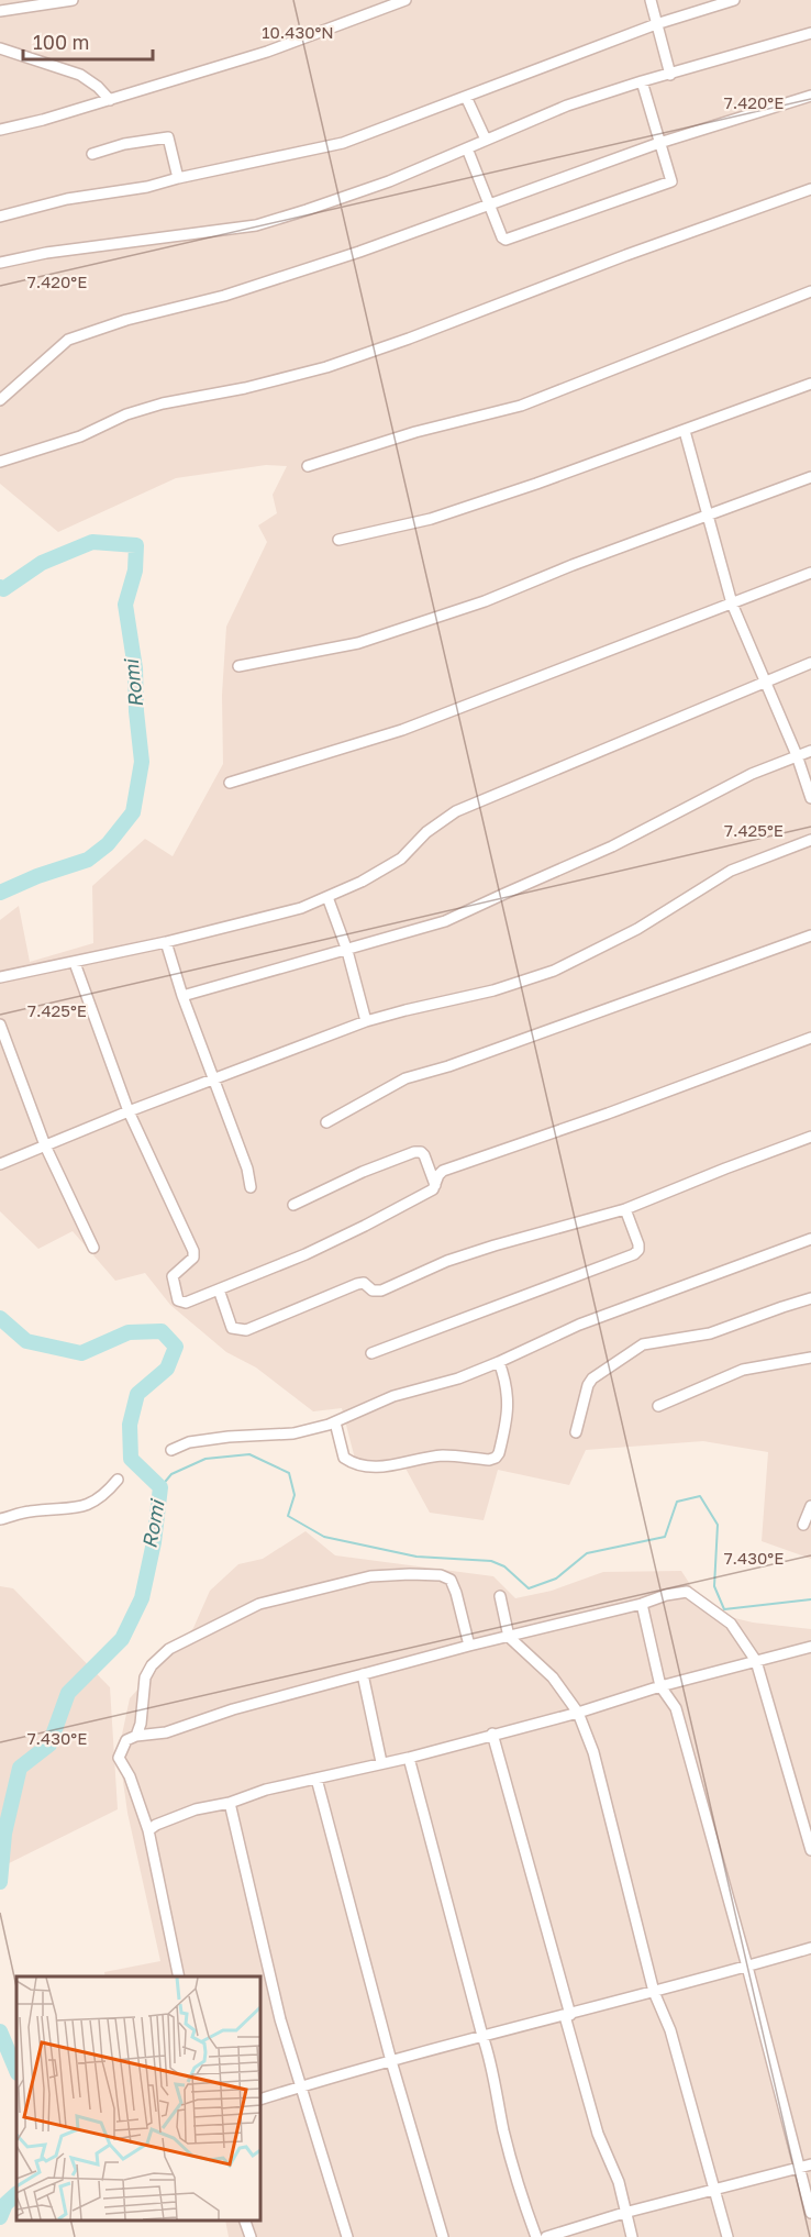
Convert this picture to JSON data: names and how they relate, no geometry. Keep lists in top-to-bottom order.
{
  "water": ["Romi"],
  "scale_bar": "100 m",
  "coordinates": [
    "10.430°N",
    "7.420°E",
    "7.425°E",
    "7.430°E"
  ]
}
